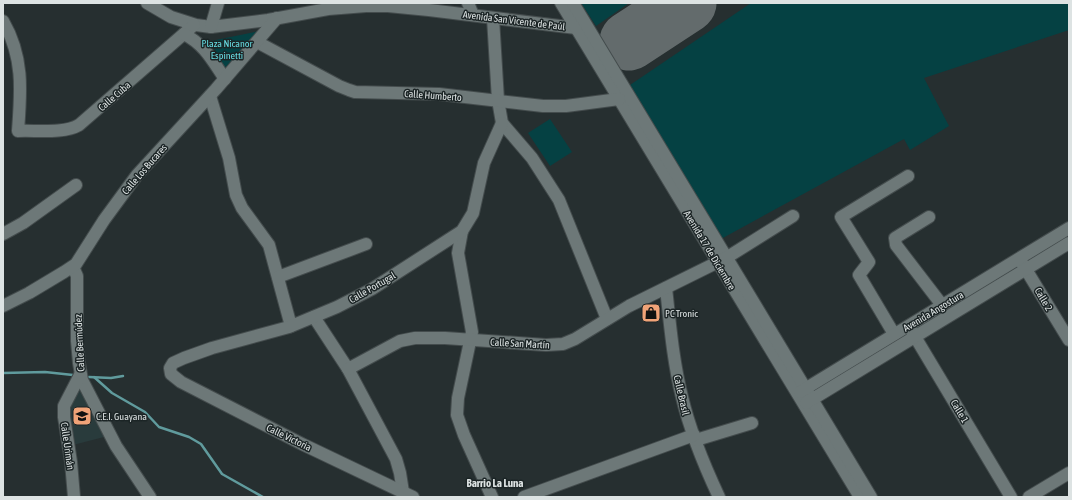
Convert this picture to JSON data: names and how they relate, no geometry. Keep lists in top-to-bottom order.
{
  "streets": {
    "street": [
      "Avenida San Vicente de Paúl",
      "Calle Humberto",
      "Calle Cuba",
      "Calle Los Bucares",
      "Avenida 17 de Diciembre",
      "Calle Portugal",
      "Calle 2",
      "Avenida Angostura",
      "Calle Bermúdez",
      "Calle San Martín",
      "Calle Brasil",
      "Calle 1",
      "Calle Victoria",
      "Calle Urimán"
    ]
  },
  "crossings": [
    ["Avenida San Vicente de Paúl", "Calle Cuba"],
    ["Avenida San Vicente de Paúl", "Calle Los Bucares"],
    ["Avenida San Vicente de Paúl", "Avenida 17 de Diciembre"],
    ["Calle Humberto", "Calle Los Bucares"],
    ["Calle Humberto", "Avenida 17 de Diciembre"],
    ["Calle Los Bucares", "Calle Bermúdez"],
    ["Avenida 17 de Diciembre", "Avenida Angostura"],
    ["Avenida 17 de Diciembre", "Calle San Martín"],
    ["Calle Portugal", "Calle Victoria"],
    ["Calle 2", "Avenida Angostura"],
    ["Avenida Angostura", "Calle 1"],
    ["Calle Bermúdez", "Calle Urimán"],
    ["Calle San Martín", "Calle Brasil"]
  ],
  "districts": ["Barrio La Luna"],
  "parks": ["Plaza Nicanor Espinetti"],
  "places": {
    "shop": ["PC Tronic"],
    "school or university": ["C.E.I. Guayana"]
  }
}
